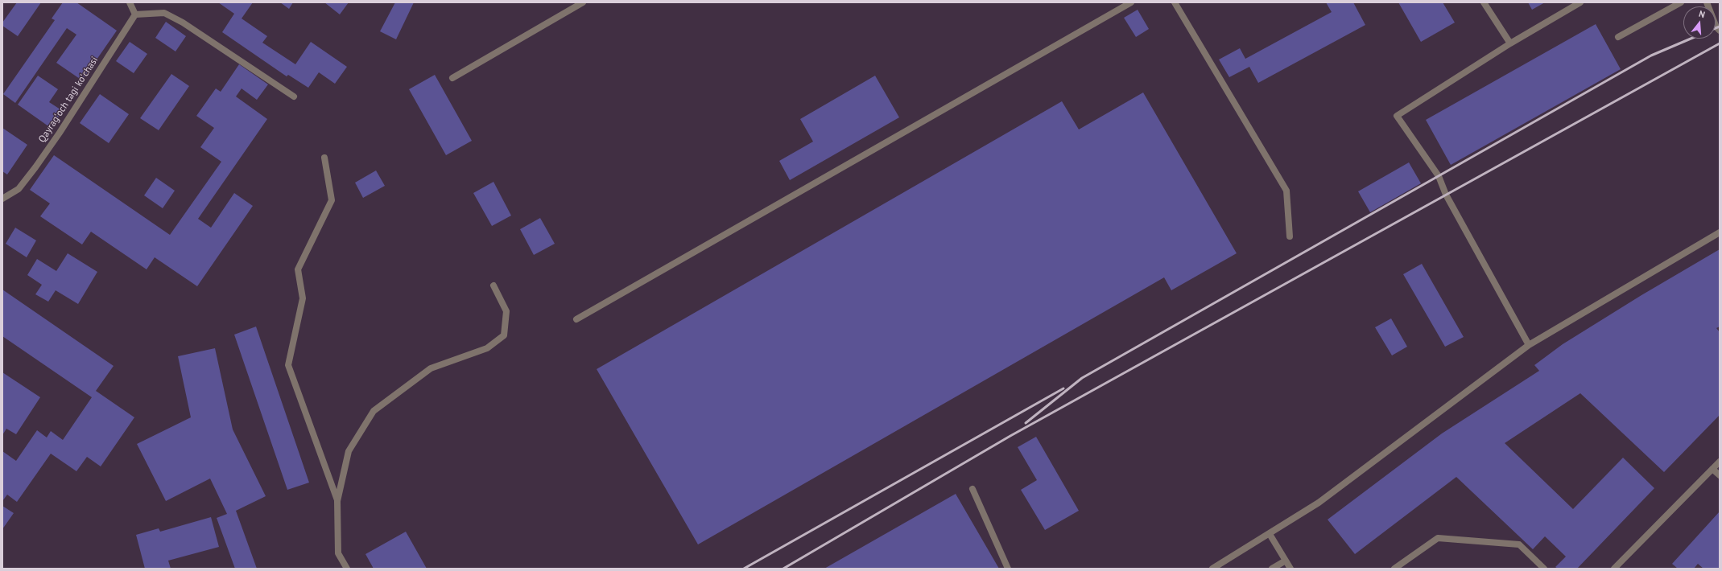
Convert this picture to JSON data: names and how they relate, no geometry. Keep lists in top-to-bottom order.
{
  "streets": {
    "street": ["Qayragʻoch tagi koʻchasi"]
  },
  "north": "top"
}
